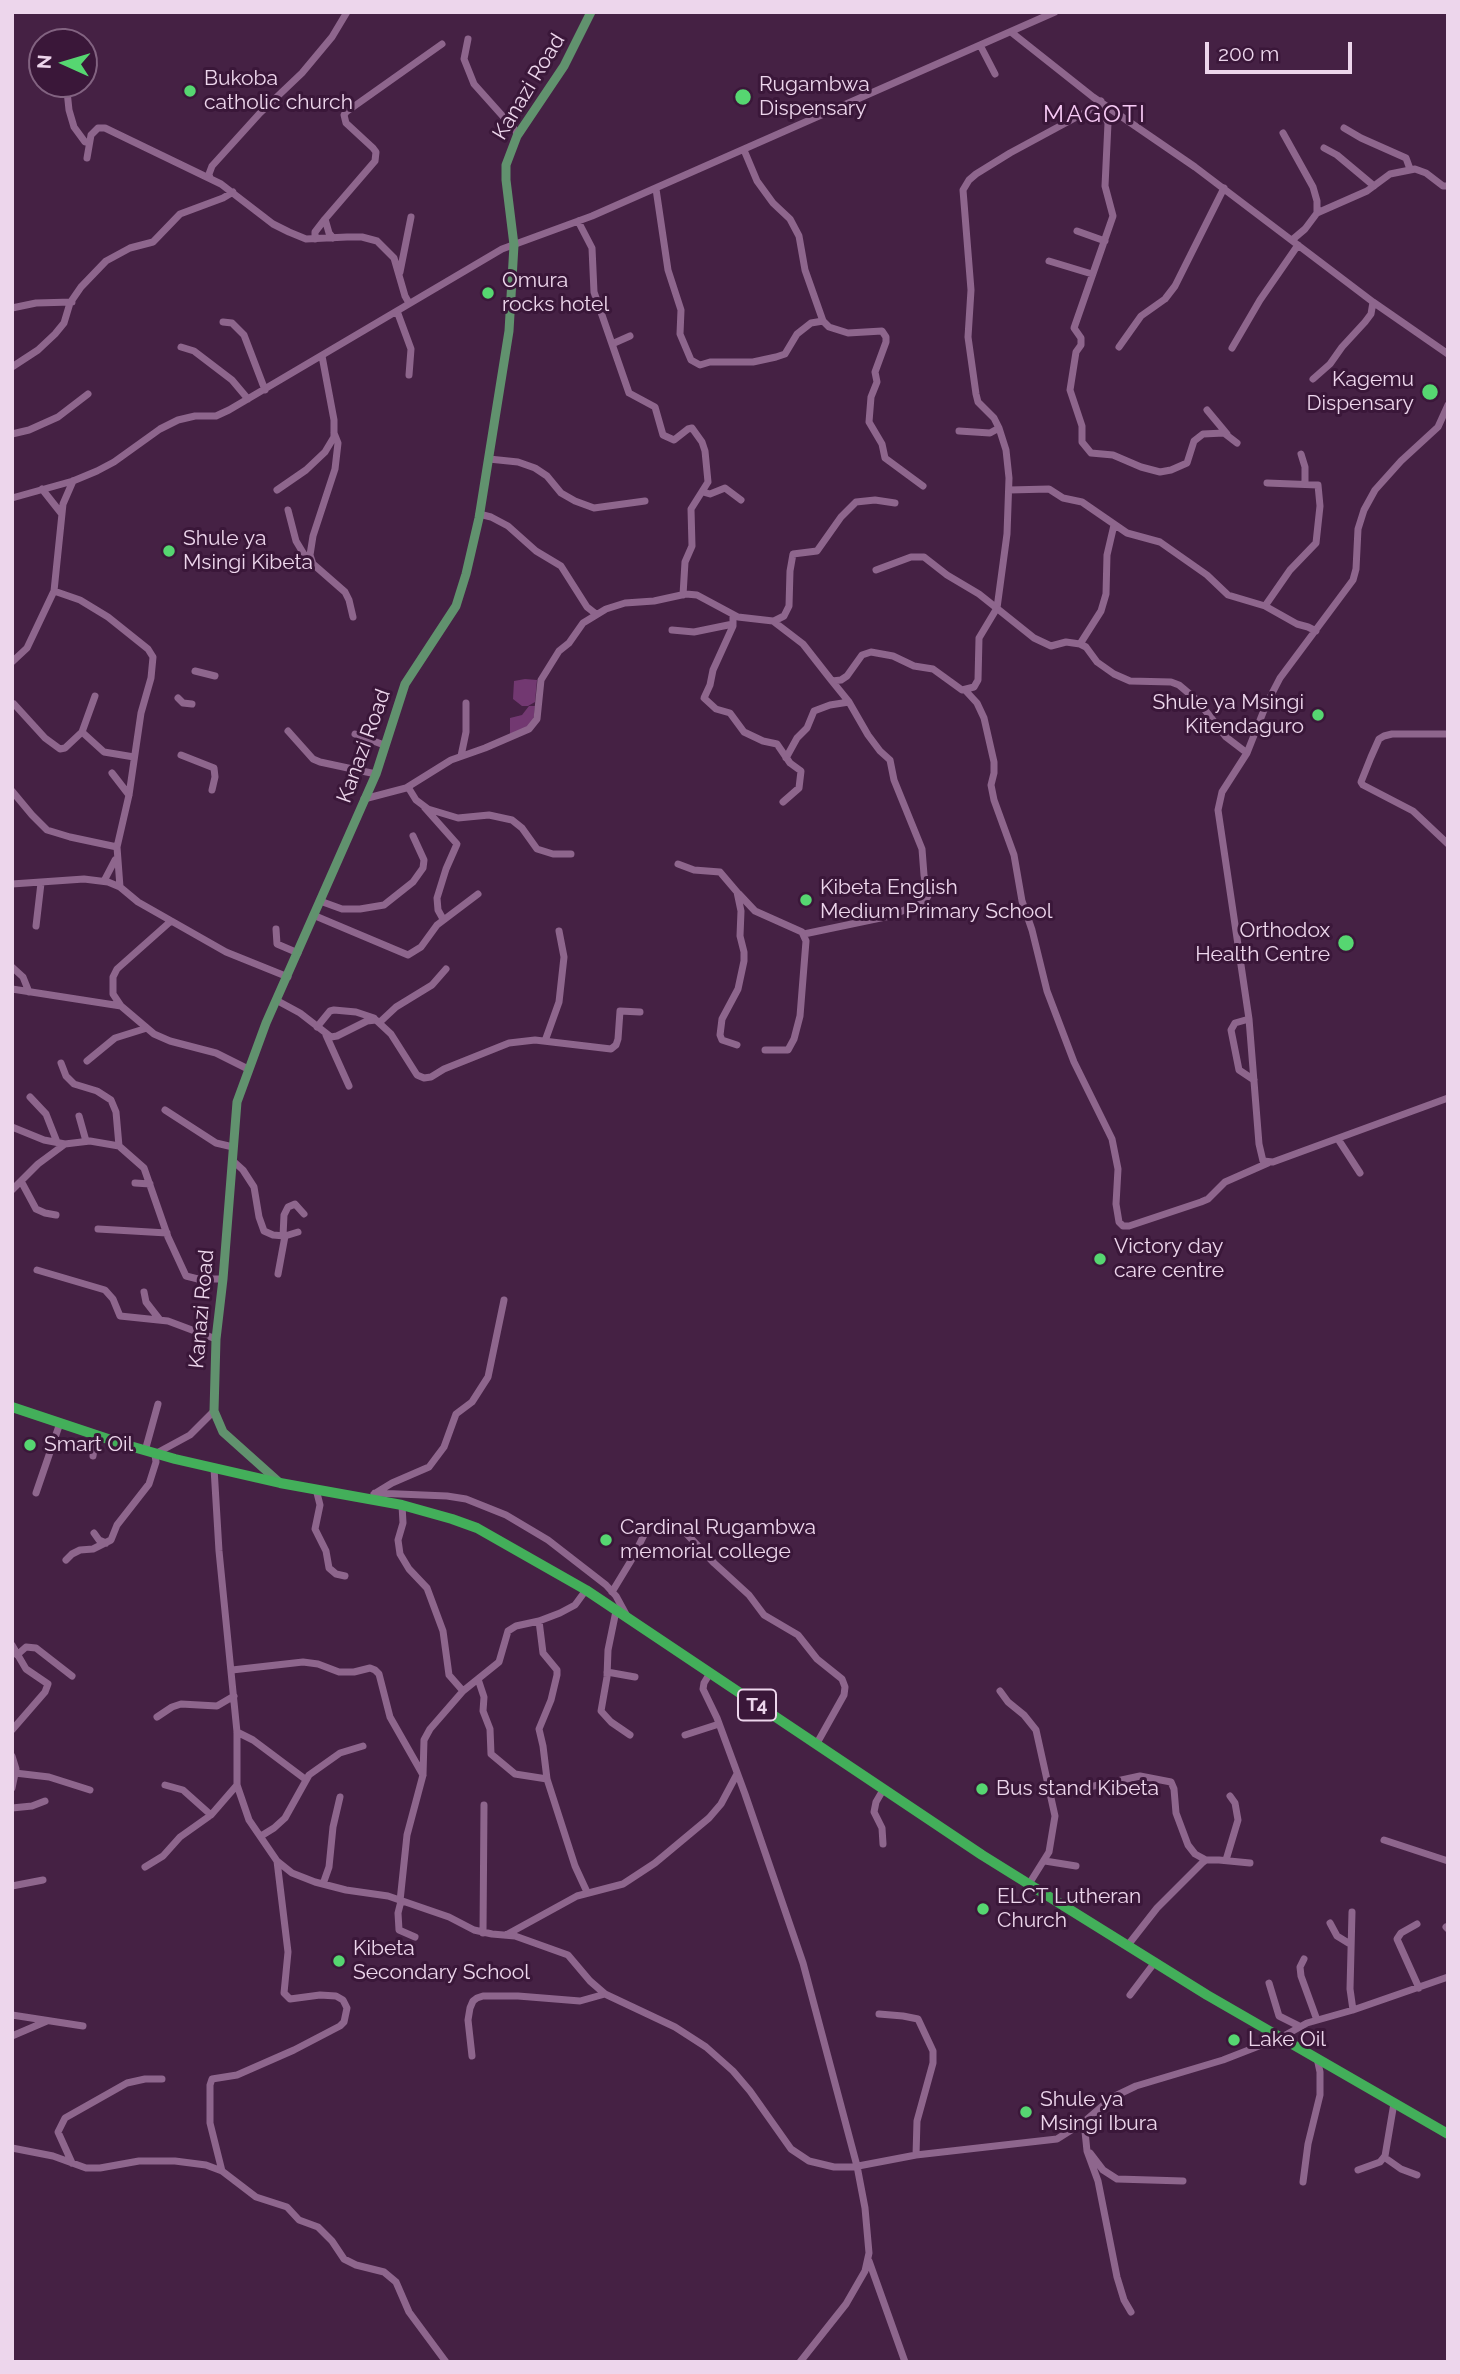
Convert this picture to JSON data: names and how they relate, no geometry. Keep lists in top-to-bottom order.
{
  "streets": {
    "highway": ["T4"],
    "main road": ["Kanazi Road"]
  },
  "districts": ["MAGOTI"],
  "places": [
    "Bukoba catholic church",
    "Rugambwa Dispensary",
    "Omura rocks hotel",
    "Kagemu Dispensary",
    "Shule ya Msingi Kibeta",
    "Shule ya Msingi Kitendaguro",
    "Kibeta English Medium Primary School",
    "Orthodox Health Centre",
    "Victory day care centre",
    "Smart Oil",
    "Cardinal Rugambwa memorial college",
    "Bus stand Kibeta",
    "ELCT Lutheran Church",
    "Kibeta Secondary School",
    "Lake Oil",
    "Shule ya Msingi Ibura"
  ],
  "scale_bar": "200 m",
  "north": "left"
}
